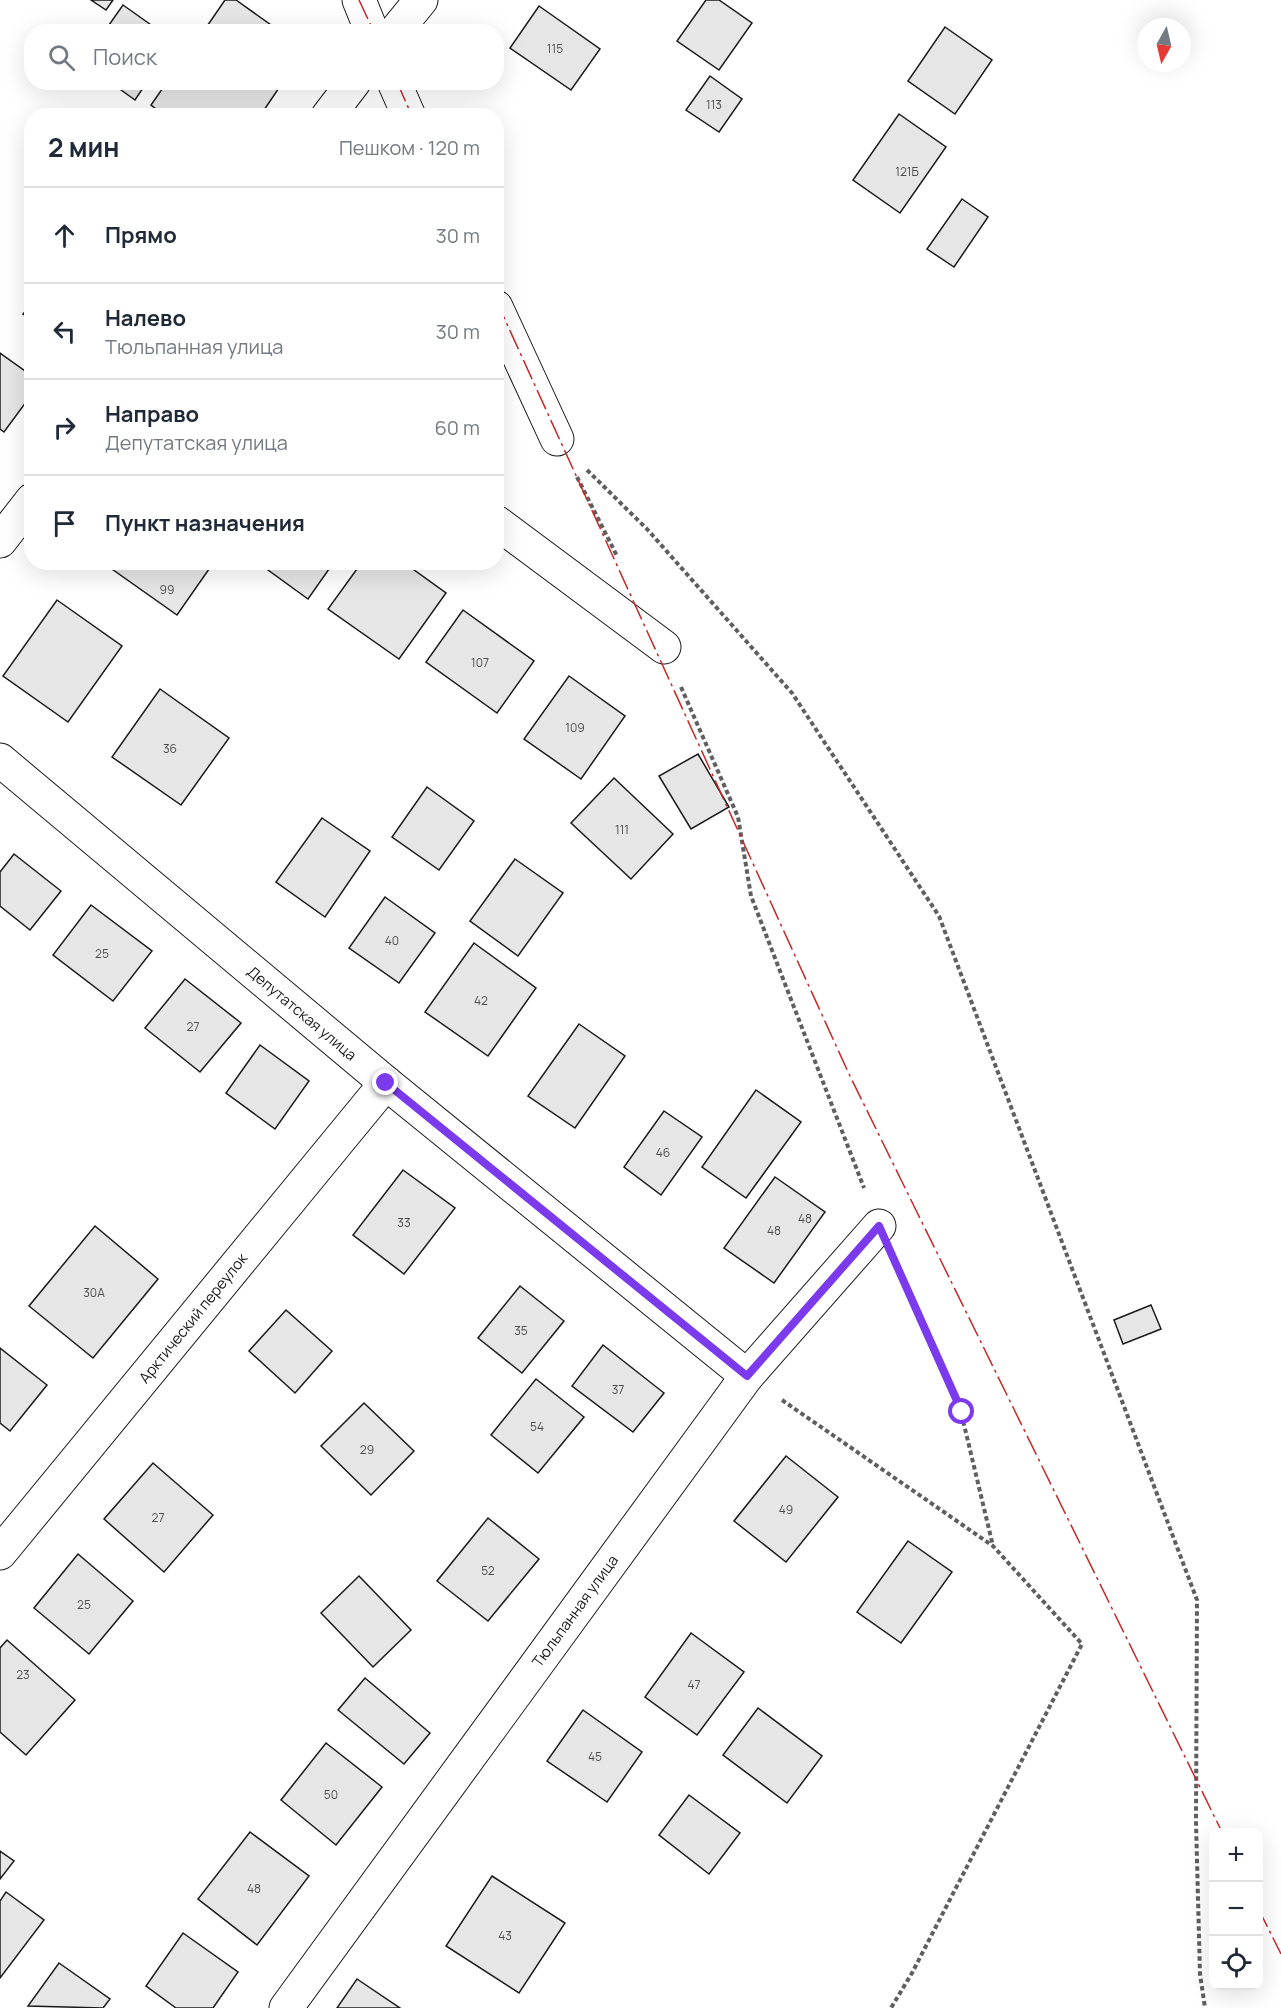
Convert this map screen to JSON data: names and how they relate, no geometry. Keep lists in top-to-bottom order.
{
  "streets": {
    "street": ["Депутатская улица", "Арктический переулок", "Тюльпанная улица"]
  },
  "crossings": [
    ["Депутатская улица", "Арктический переулок"],
    ["Депутатская улица", "Тюльпанная улица"]
  ],
  "house_numbers": [
    "115",
    "113",
    "121Б",
    "99",
    "107",
    "109",
    "36",
    "111",
    "40",
    "25",
    "42",
    "27",
    "46",
    "48",
    "33",
    "48",
    "30А",
    "35",
    "37",
    "54",
    "29",
    "49",
    "27",
    "52",
    "25",
    "23",
    "47",
    "45",
    "50",
    "48",
    "43"
  ],
  "north": "bottom",
  "page": {
    "search": "Поиск",
    "heading": ["2 мин", "Пешком · 120 m"],
    "list": [
      ["Прямо", "30 m"],
      ["Налево", "Тюльпанная улица", "30 m"],
      ["Направо", "Депутатская улица", "60 m"],
      "Пункт назначения"
    ],
    "map_buttons": ["+", "−"]
  }
}
